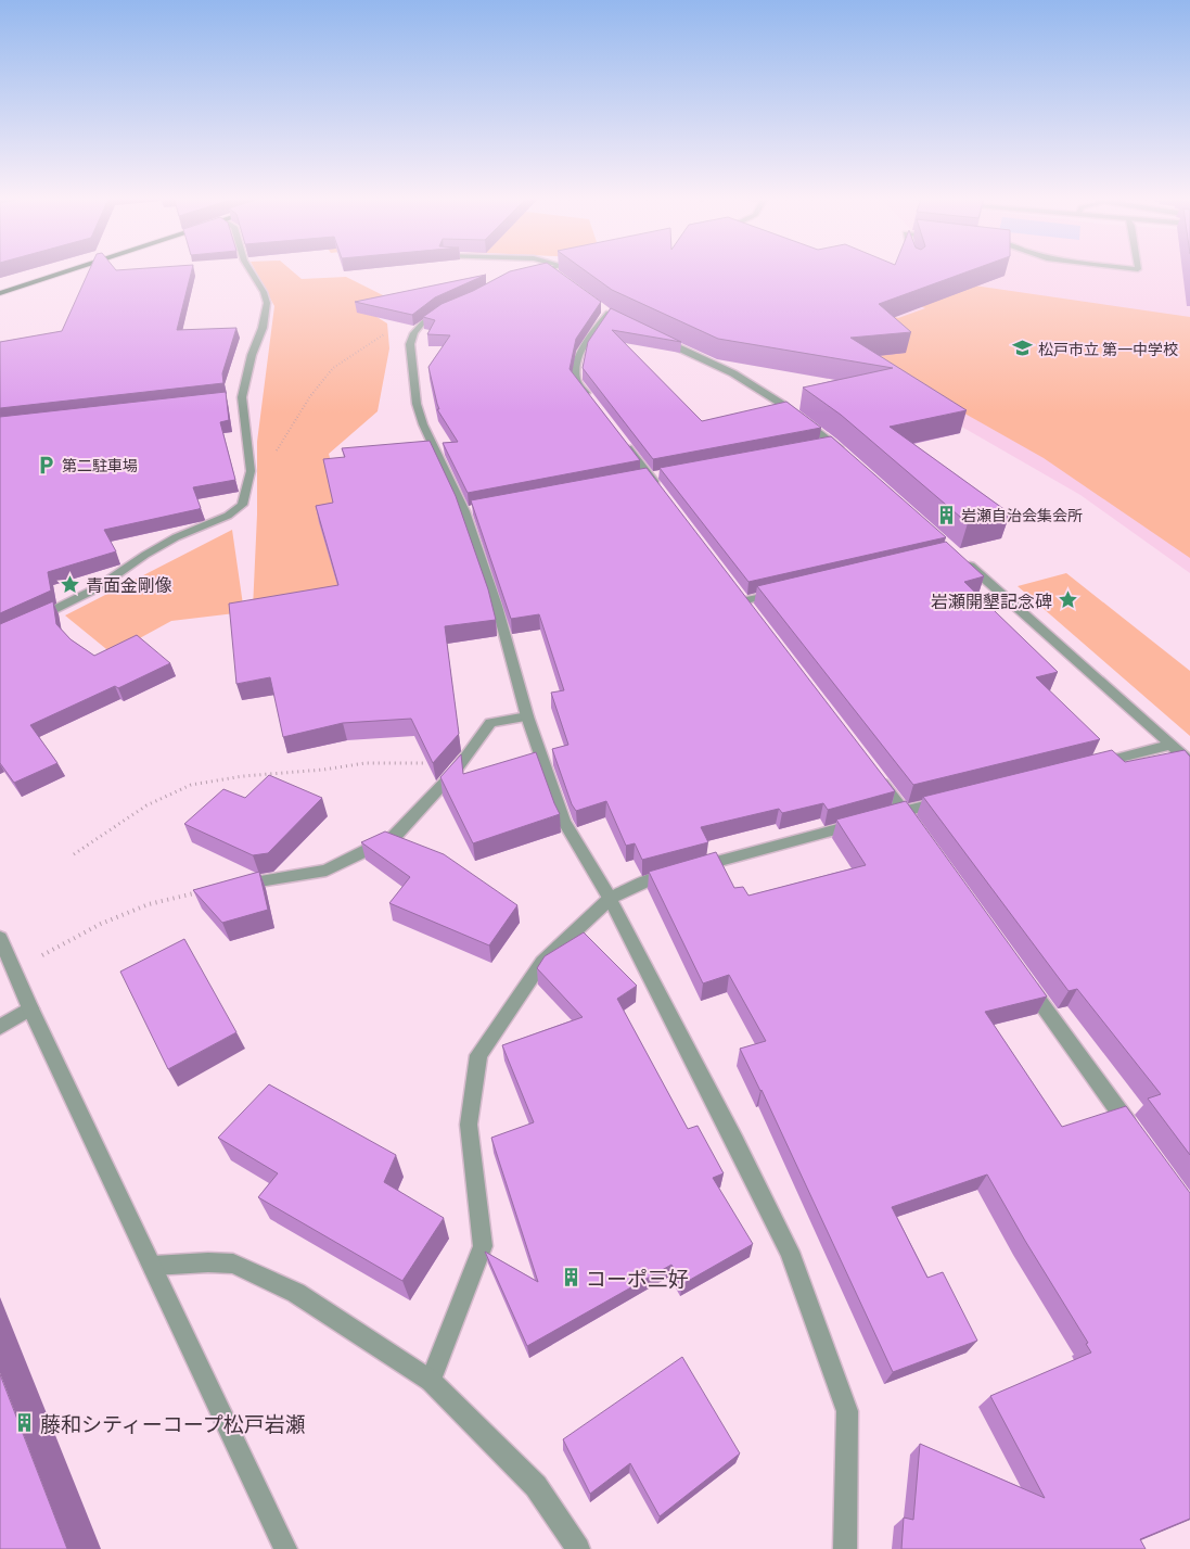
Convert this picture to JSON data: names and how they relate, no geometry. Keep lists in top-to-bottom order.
{
  "places": {
    "school or university": ["松戸市立 第一中学校"],
    "parking": ["第二駐車場"],
    "building": ["岩瀬自治会集会所", "コーポ三好", "藤和シティーコープ松戸岩瀬"],
    "place": ["青面金剛像", "岩瀬開墾記念碑"]
  }
}
